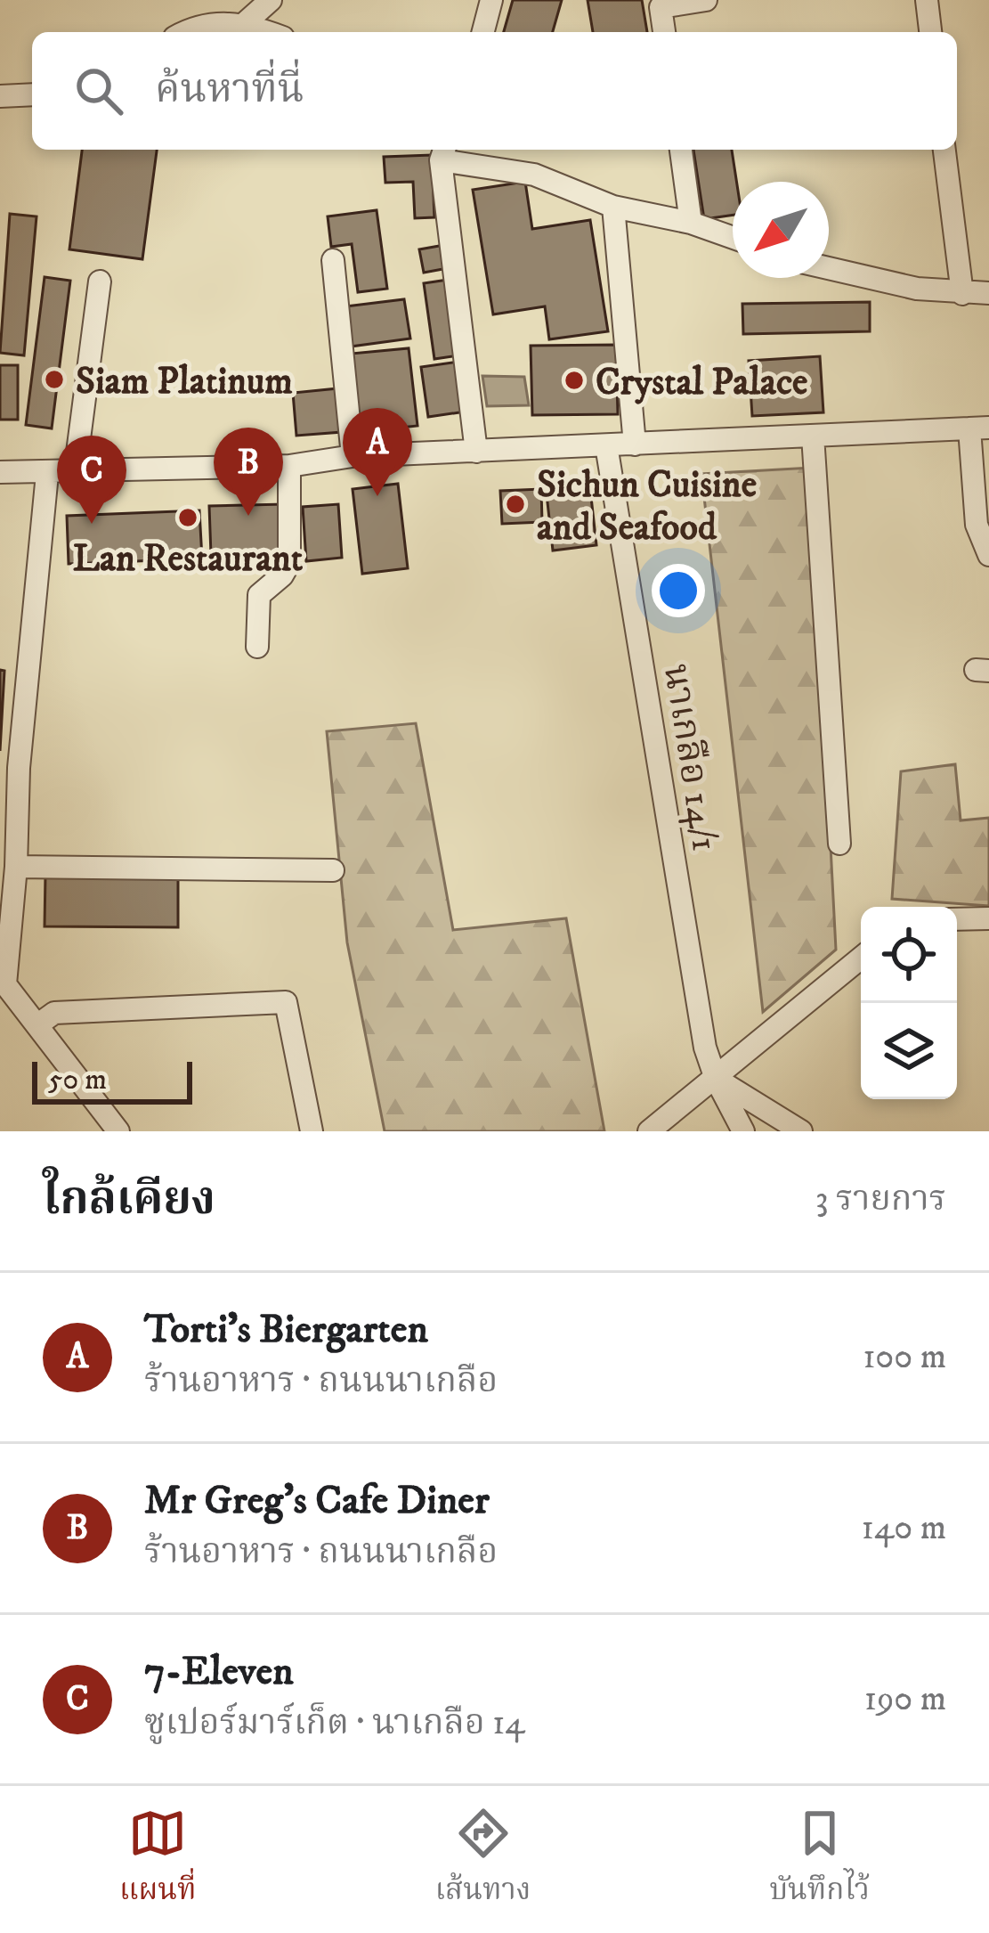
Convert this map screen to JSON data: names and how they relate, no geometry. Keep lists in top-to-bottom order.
{
  "streets": {
    "street": ["นาเกลือ 14/1"]
  },
  "places": [
    "Siam Platinum",
    "Crystal Palace",
    "Sichun Cuisine and Seafood",
    "Lan Restaurant"
  ],
  "scale_bar": "50 m",
  "north": "bottom left",
  "page": {
    "search": "ค้นหาที่นี่",
    "pins": ["A", "B", "C"],
    "scale": "50 m",
    "heading": ["ใกล้เคียง", "3 รายการ"],
    "list": [
      {
        "mark": "A",
        "name": "Torti's Biergarten",
        "note": "ร้านอาหาร · ถนนนาเกลือ",
        "value": "100 m"
      },
      {
        "mark": "B",
        "name": "Mr Greg's Cafe Diner",
        "note": "ร้านอาหาร · ถนนนาเกลือ",
        "value": "140 m"
      },
      {
        "mark": "C",
        "name": "7-Eleven",
        "note": "ซูเปอร์มาร์เก็ต · นาเกลือ 14",
        "value": "190 m"
      }
    ],
    "nav": ["แผนที่", "เส้นทาง", "บันทึกไว้"]
  }
}
